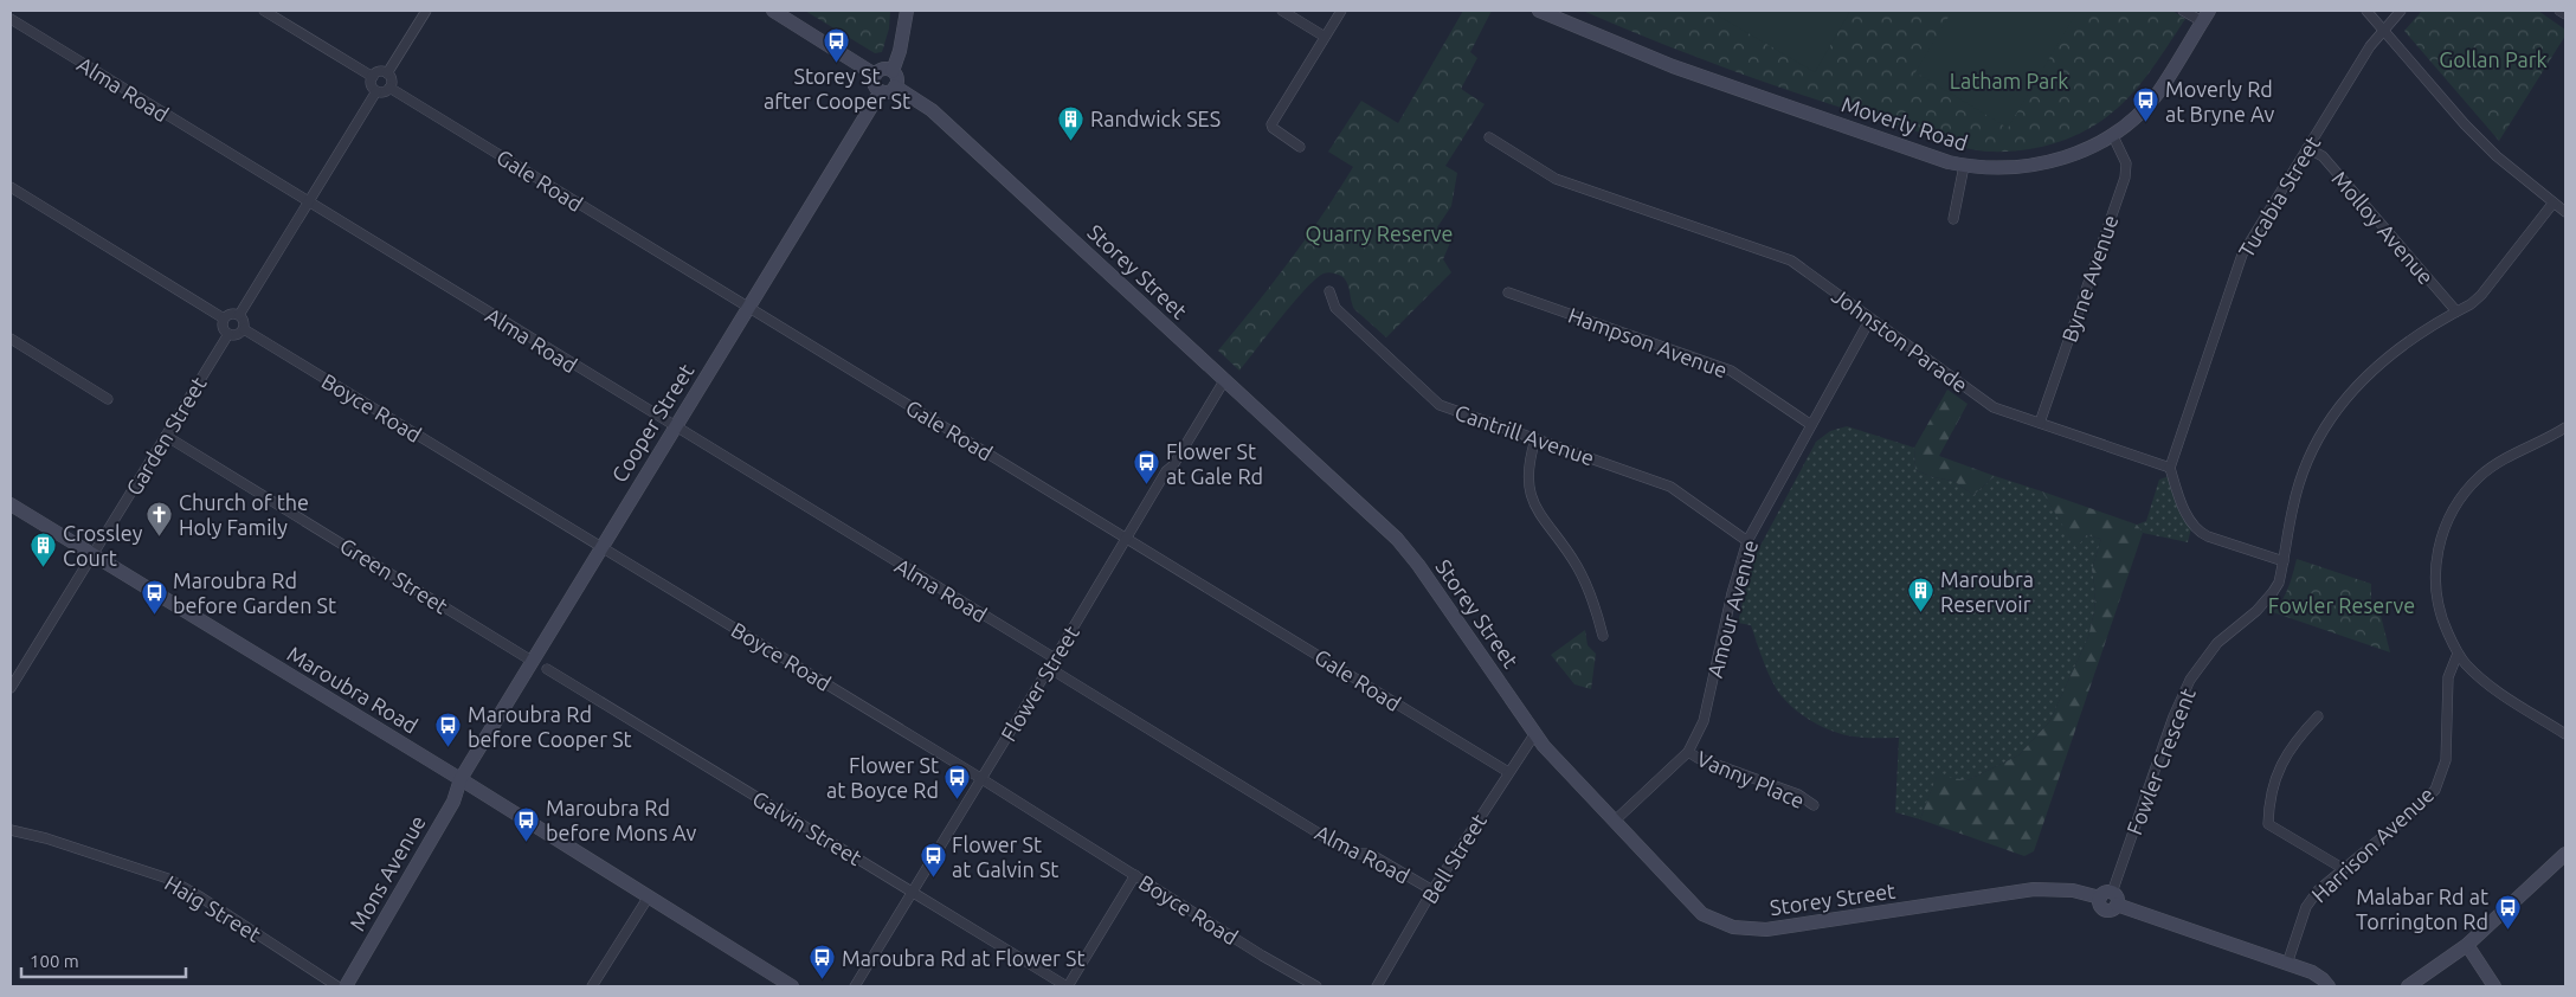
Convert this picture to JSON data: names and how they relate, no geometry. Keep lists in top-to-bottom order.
{
  "streets": {
    "street": [
      "Alma Road",
      "Moverly Road",
      "Gale Road",
      "Tucabia Street",
      "Molloy Avenue",
      "Storey Street",
      "Byrne Avenue",
      "Johnston Parade",
      "Hampson Avenue",
      "Boyce Road",
      "Cooper Street",
      "Cantrill Avenue",
      "Garden Street",
      "Green Street",
      "Amour Avenue",
      "Flower Street",
      "Maroubra Road",
      "Fowler Crescent",
      "Vanny Place",
      "Galvin Street",
      "Harrison Avenue",
      "Bell Street",
      "Mons Avenue",
      "Haig Street"
    ]
  },
  "crossings": [
    ["Alma Road", "Cooper Street"],
    ["Alma Road", "Flower Street"],
    ["Alma Road", "Bell Street"],
    ["Moverly Road", "Byrne Avenue"],
    ["Gale Road", "Cooper Street"],
    ["Gale Road", "Flower Street"],
    ["Gale Road", "Bell Street"],
    ["Tucabia Street", "Molloy Avenue"],
    ["Tucabia Street", "Johnston Parade"],
    ["Molloy Avenue", "Fowler Crescent"],
    ["Storey Street", "Cooper Street"],
    ["Storey Street", "Amour Avenue"],
    ["Storey Street", "Flower Street"],
    ["Storey Street", "Fowler Crescent"],
    ["Storey Street", "Harrison Avenue"],
    ["Storey Street", "Bell Street"],
    ["Byrne Avenue", "Johnston Parade"],
    ["Johnston Parade", "Amour Avenue"],
    ["Hampson Avenue", "Amour Avenue"],
    ["Boyce Road", "Cooper Street"],
    ["Boyce Road", "Garden Street"],
    ["Boyce Road", "Flower Street"],
    ["Cooper Street", "Green Street"],
    ["Cooper Street", "Maroubra Road"],
    ["Cooper Street", "Mons Avenue"],
    ["Cantrill Avenue", "Amour Avenue"],
    ["Garden Street", "Green Street"],
    ["Garden Street", "Maroubra Road"],
    ["Amour Avenue", "Vanny Place"],
    ["Flower Street", "Galvin Street"],
    ["Maroubra Road", "Mons Avenue"]
  ],
  "parks": [
    "Gollan Park",
    "Latham Park",
    "Quarry Reserve",
    "Fowler Reserve"
  ],
  "places": {
    "bus stop": [
      "Storey St after Cooper St",
      "Moverly Rd at Bryne Av",
      "Flower St at Gale Rd",
      "Maroubra Rd before Garden St",
      "Maroubra Rd before Cooper St",
      "Flower St at Boyce Rd",
      "Maroubra Rd before Mons Av",
      "Flower St at Galvin St",
      "Malabar Rd at Torrington Rd",
      "Maroubra Rd at Flower St"
    ],
    "building": ["Randwick SES", "Crossley Court", "Maroubra Reservoir"],
    "church": ["Church of the Holy Family"]
  },
  "scale_bar": "100 m"
}
